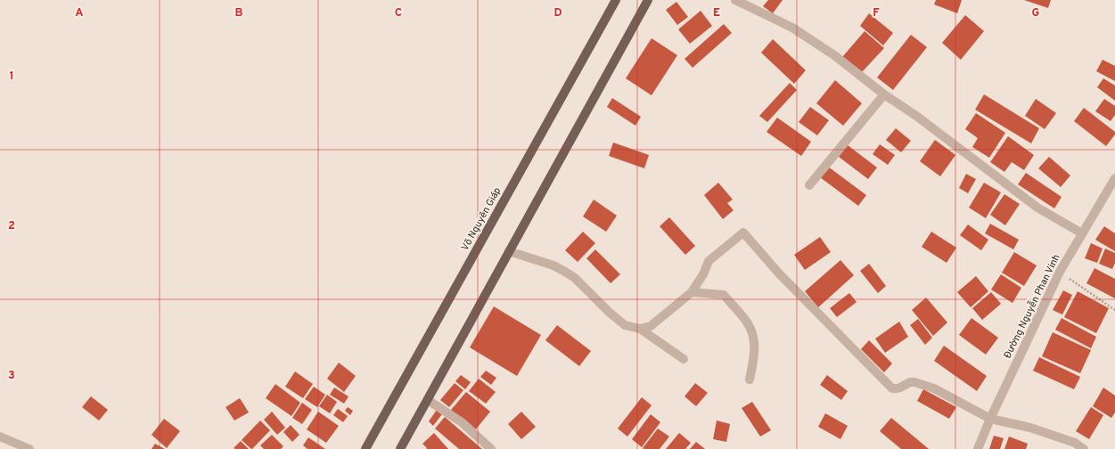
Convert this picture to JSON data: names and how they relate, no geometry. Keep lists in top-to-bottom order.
{
  "streets": {
    "main road": ["Võ Nguyên Giáp"],
    "street": ["Đường Nguyễn Phan Vinh"]
  },
  "grid": {
    "columns": [
      "A",
      "B",
      "C",
      "D",
      "E",
      "F",
      "G"
    ],
    "rows": ["1", "2", "3"]
  }
}
